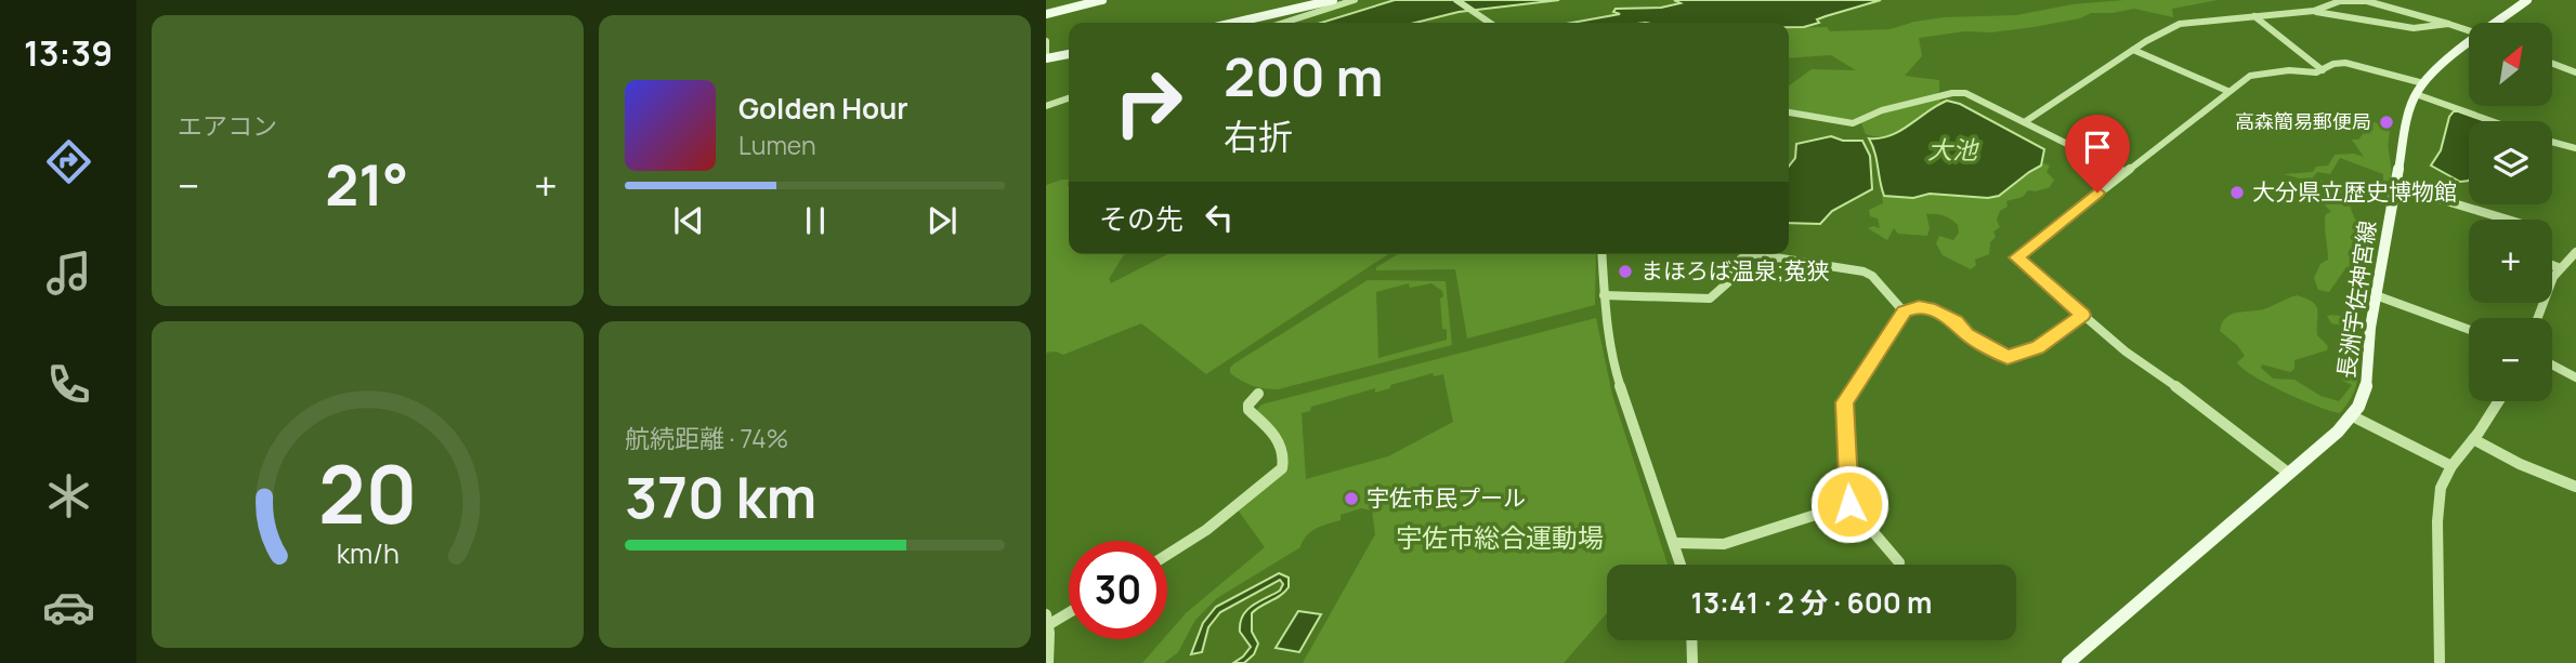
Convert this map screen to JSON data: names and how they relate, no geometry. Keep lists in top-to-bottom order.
{
  "streets": {
    "main road": ["長洲宇佐神宮線"]
  },
  "water": ["大池"],
  "parks": ["宇佐市総合運動場"],
  "places": [
    "高森簡易郵便局",
    "大分県立歴史博物館",
    "まほろば温泉;菟狭",
    "宇佐市民プール"
  ],
  "north": "top right",
  "page": {
    "tabs": "13:39",
    "tile": [
      "エアコン",
      ["航続距離 · 74%", "370 km"]
    ],
    "map_buttons": ["+", "−"],
    "turn": ["200 m", "右折"],
    "song": ["Golden Hour", "Lumen"],
    "heat": ["−", "21°", "+"],
    "then": "その先",
    "limit": "30",
    "trip": "13:41 · 2 分 · 600 m",
    "gauge": ["20", "km/h"]
  }
}
